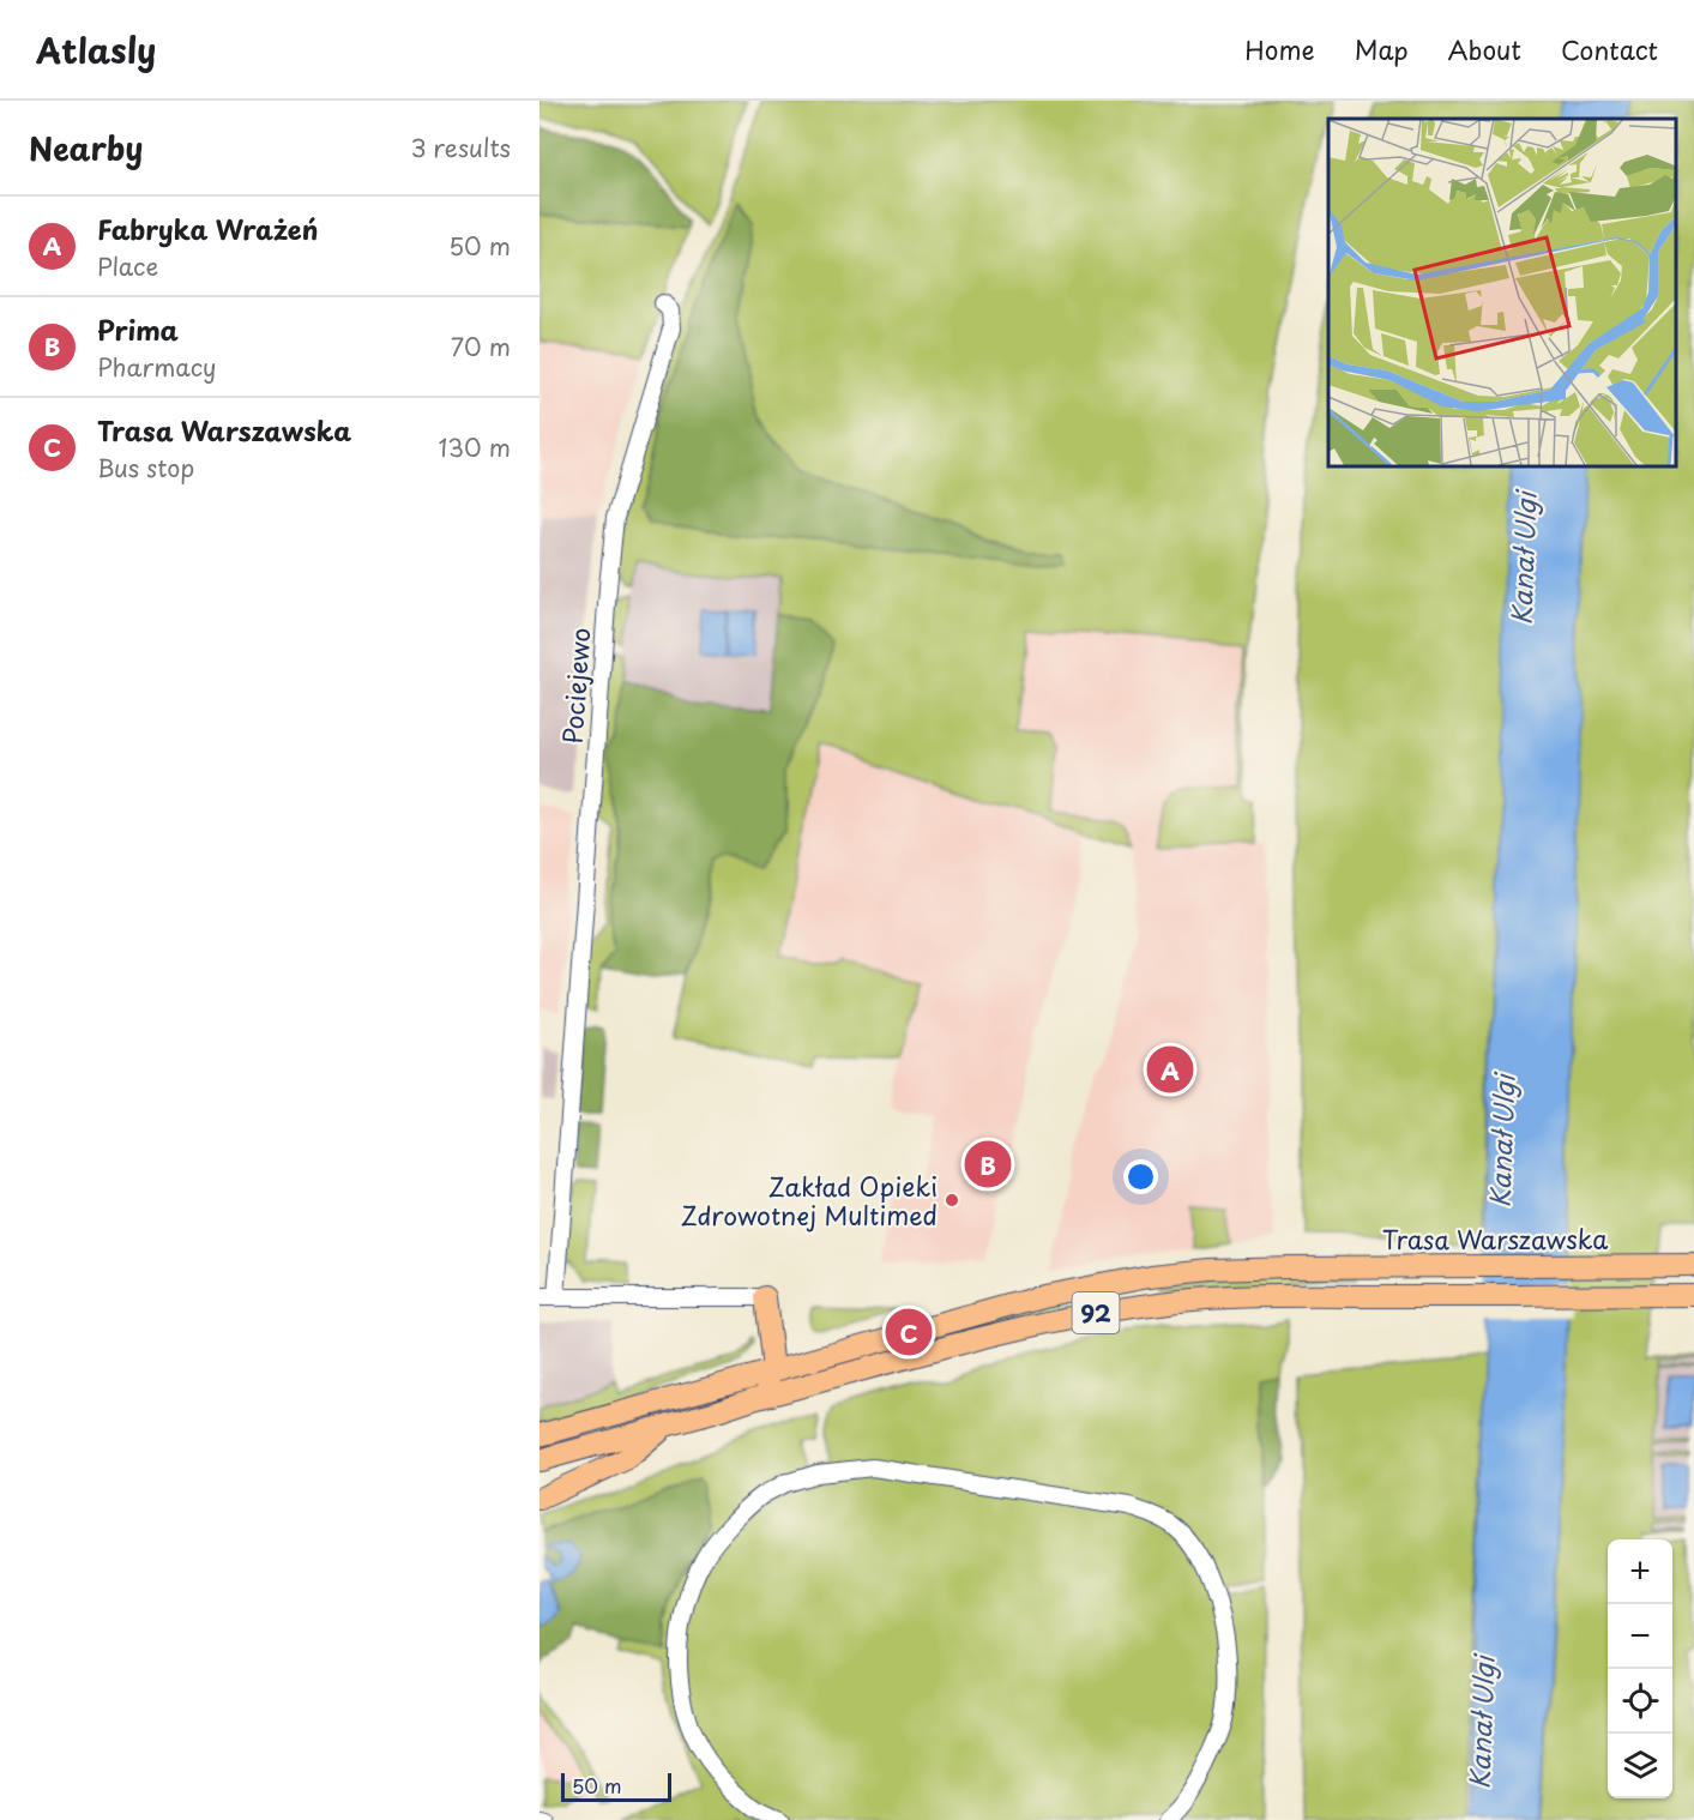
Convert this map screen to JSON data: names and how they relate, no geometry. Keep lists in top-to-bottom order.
{
  "streets": {
    "main road": ["Trasa Warszawska", "92"],
    "street": ["Pociejewo"]
  },
  "water": ["Kanał Ulgi"],
  "places": ["Zakład Opieki Zdrowotnej Multimed"],
  "scale_bar": "50 m",
  "page": {
    "header": "Atlasly",
    "nav": [
      "Home",
      "Map",
      "About",
      "Contact"
    ],
    "heading": ["Nearby", "3 results"],
    "list": [
      {
        "mark": "A",
        "name": "Fabryka Wrażeń",
        "note": "Place",
        "value": "50 m"
      },
      {
        "mark": "B",
        "name": "Prima",
        "note": "Pharmacy",
        "value": "70 m"
      },
      {
        "mark": "C",
        "name": "Trasa Warszawska",
        "note": "Bus stop",
        "value": "130 m"
      }
    ],
    "pins": ["A", "B", "C"],
    "map_buttons": ["+", "−"],
    "scale": "50 m"
  }
}
